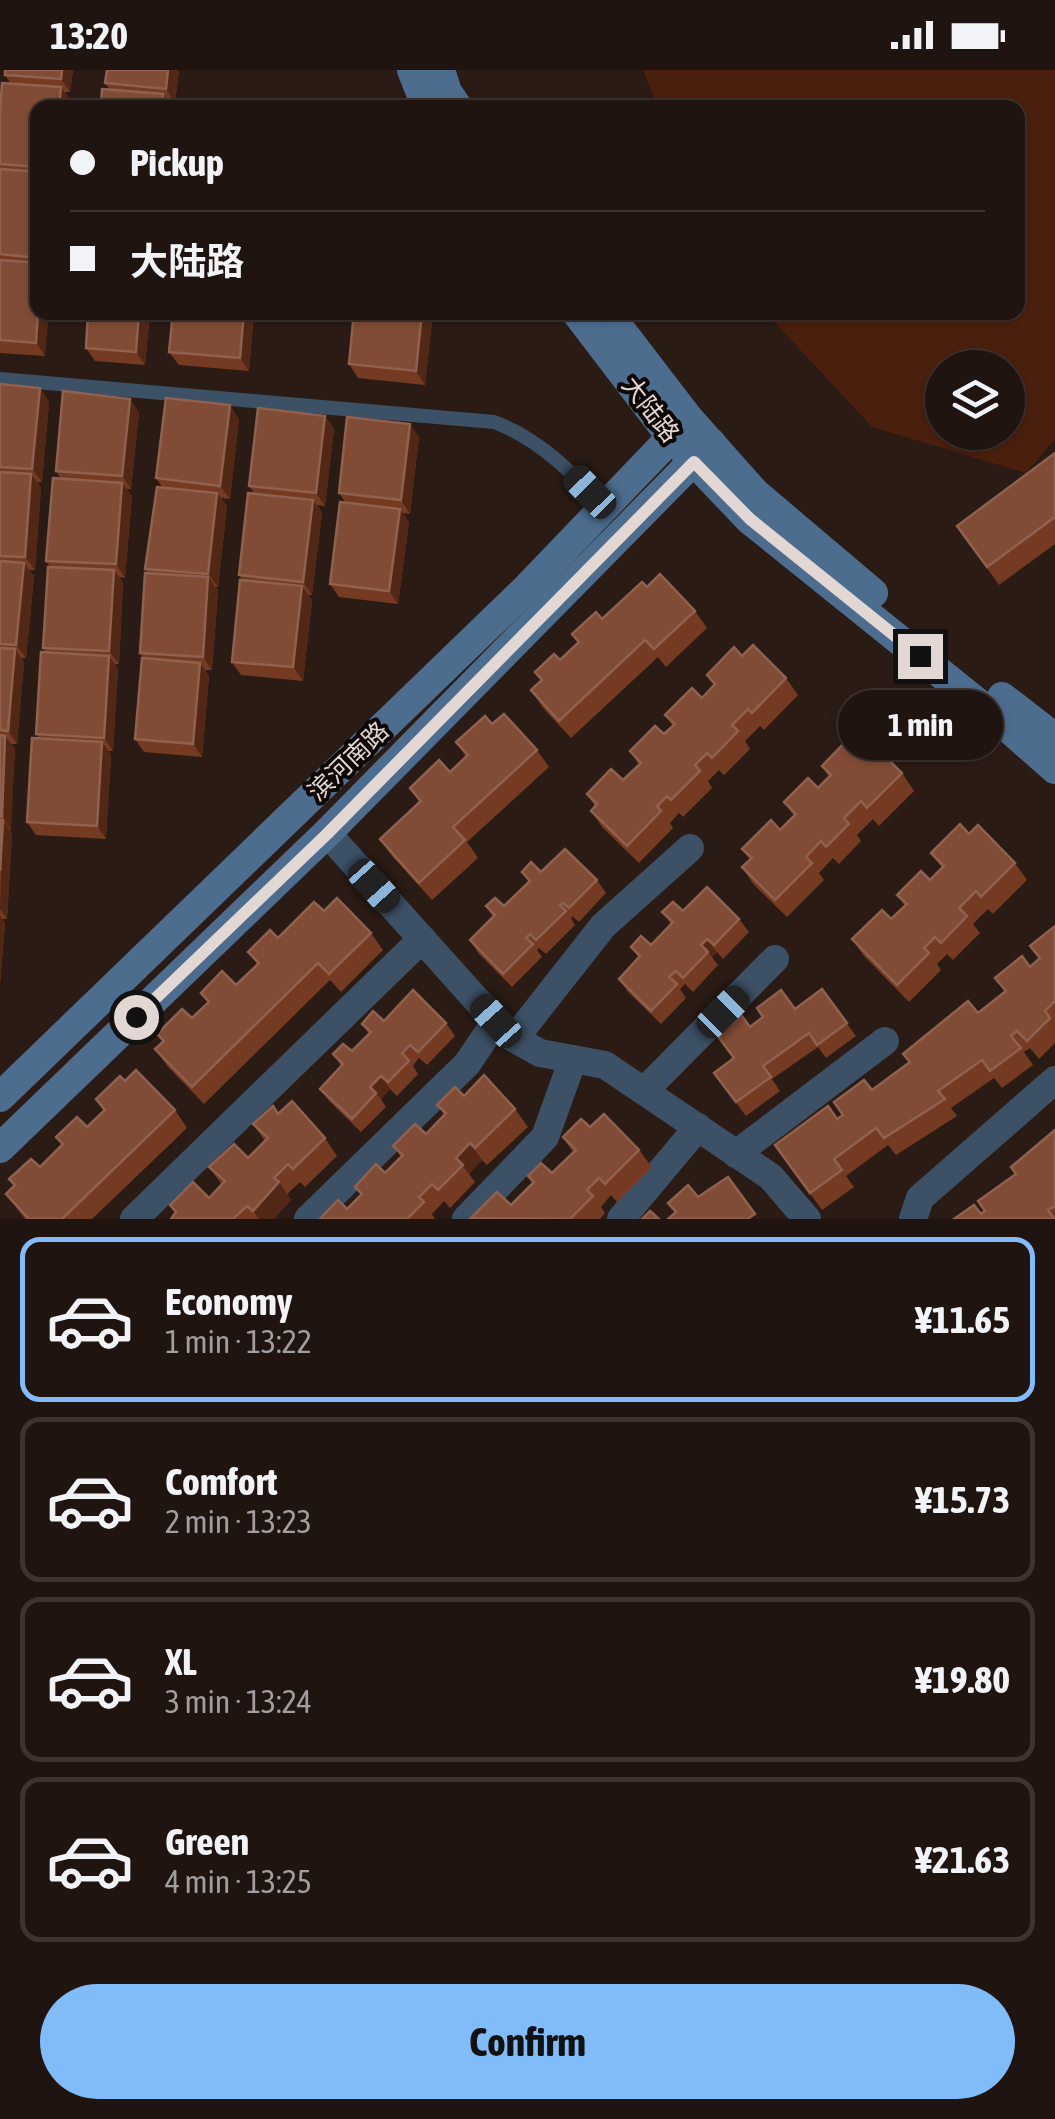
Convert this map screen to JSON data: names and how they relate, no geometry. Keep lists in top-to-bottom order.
{
  "streets": {
    "street": ["大陆路", "滨河南路"]
  },
  "crossings": [
    ["大陆路", "滨河南路"]
  ],
  "page": {
    "status": "13:20",
    "banner": ["Pickup", "大陆路"],
    "bubble": "1 min",
    "list": [
      {
        "name": "Economy",
        "note": "1 min · 13:22",
        "value": "¥11.65"
      },
      {
        "name": "Comfort",
        "note": "2 min · 13:23",
        "value": "¥15.73"
      },
      {
        "name": "XL",
        "note": "3 min · 13:24",
        "value": "¥19.80"
      },
      {
        "name": "Green",
        "note": "4 min · 13:25",
        "value": "¥21.63"
      }
    ],
    "buttons": "Confirm"
  }
}
